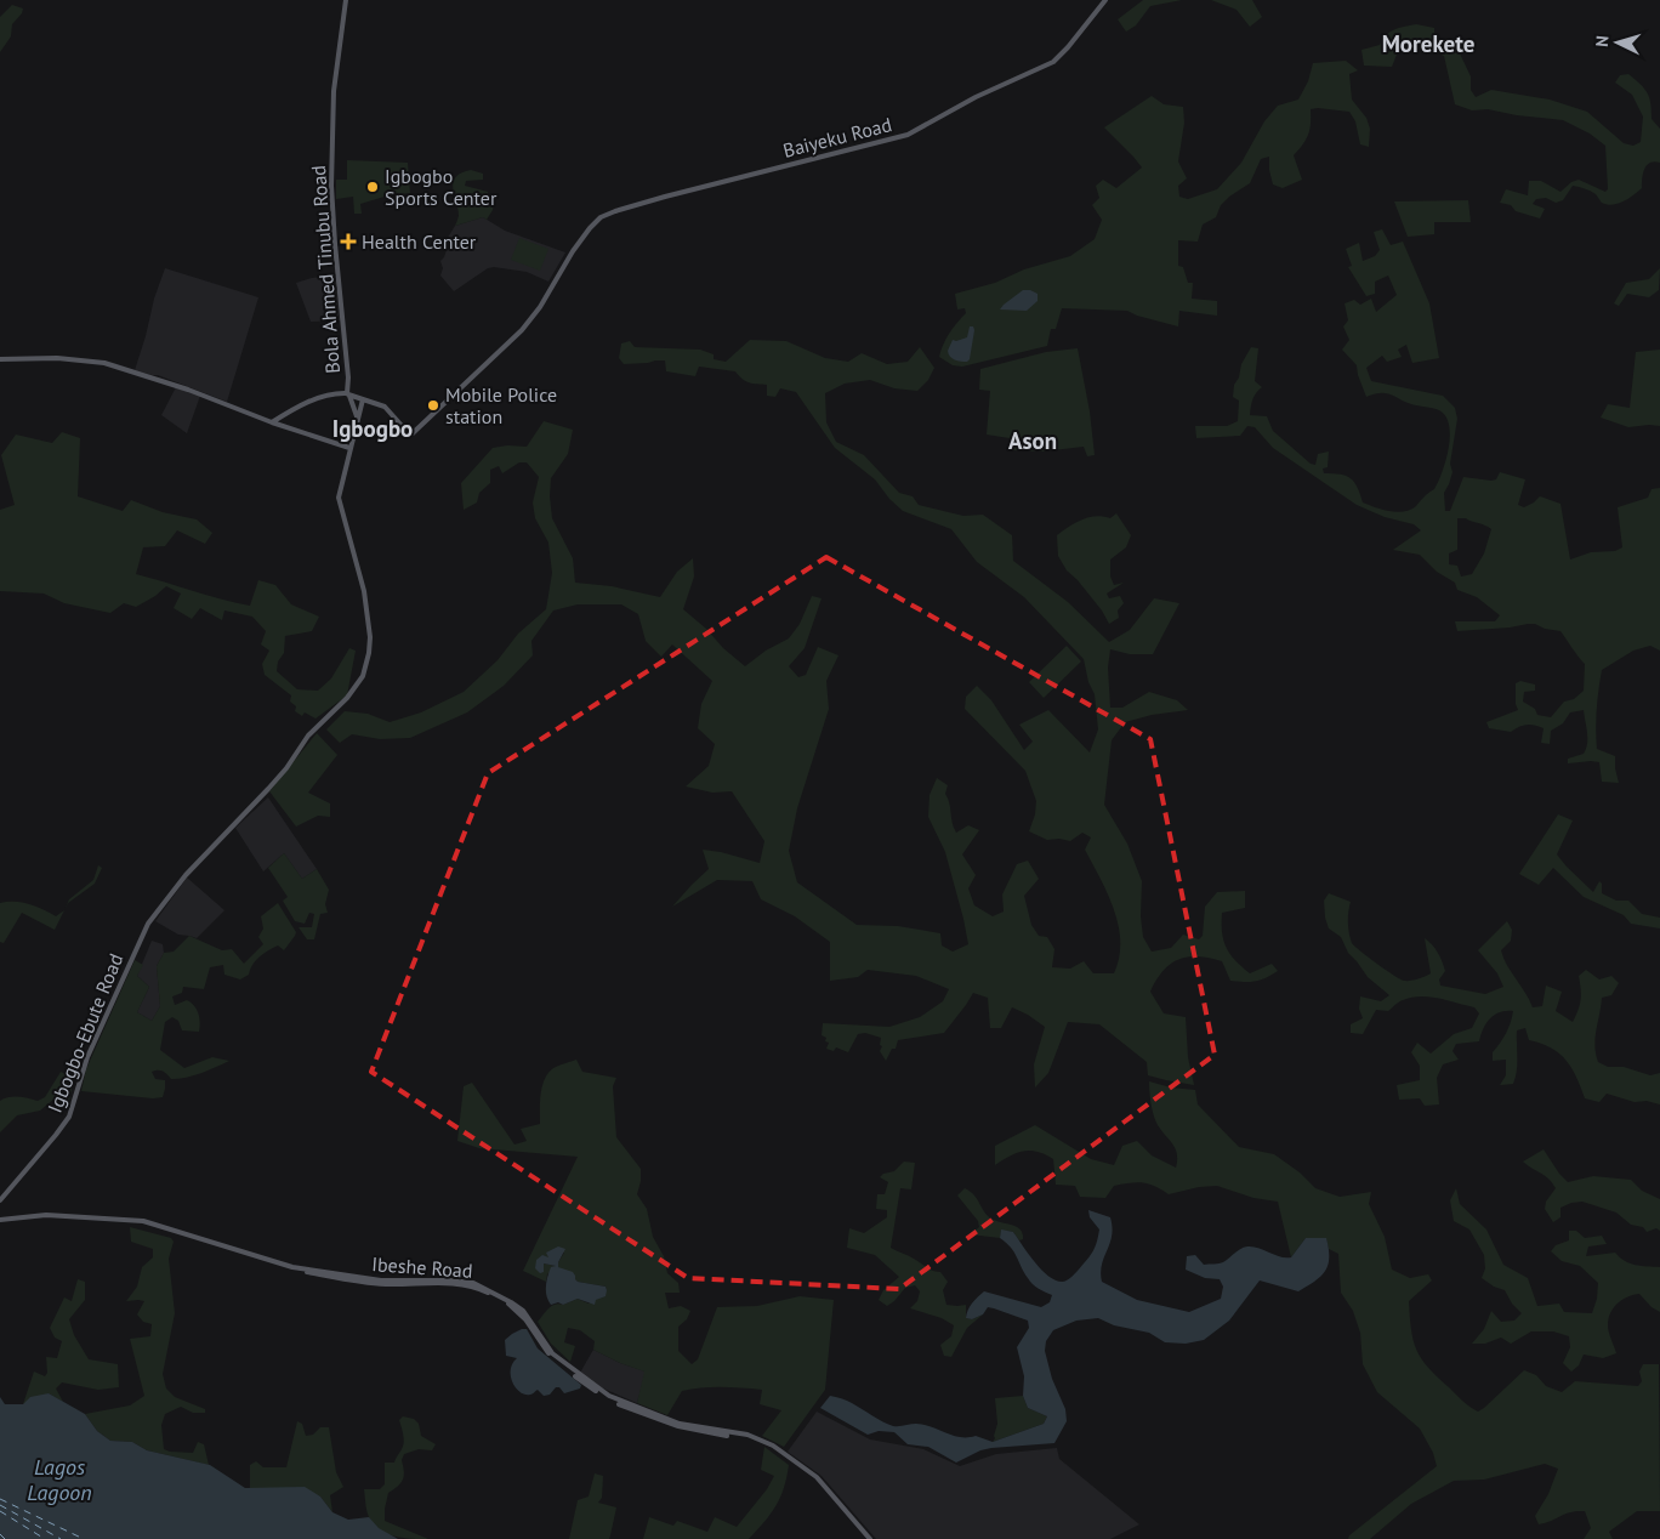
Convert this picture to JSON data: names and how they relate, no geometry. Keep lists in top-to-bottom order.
{
  "streets": {
    "main road": [
      "Baiyeku Road",
      "Bola Ahmed Tinubu Road",
      "Igbogbo-Ebute Road",
      "Ibeshe Road"
    ]
  },
  "crossings": [
    ["Baiyeku Road", "Igbogbo-Ebute Road"]
  ],
  "districts": ["Morekete", "Igbogbo", "Ason"],
  "water": ["Lagos Lagoon"],
  "places": {
    "other": ["Igbogbo Sports Center", "Mobile Police station"],
    "health": ["Health Center"]
  },
  "north": "left"
}
